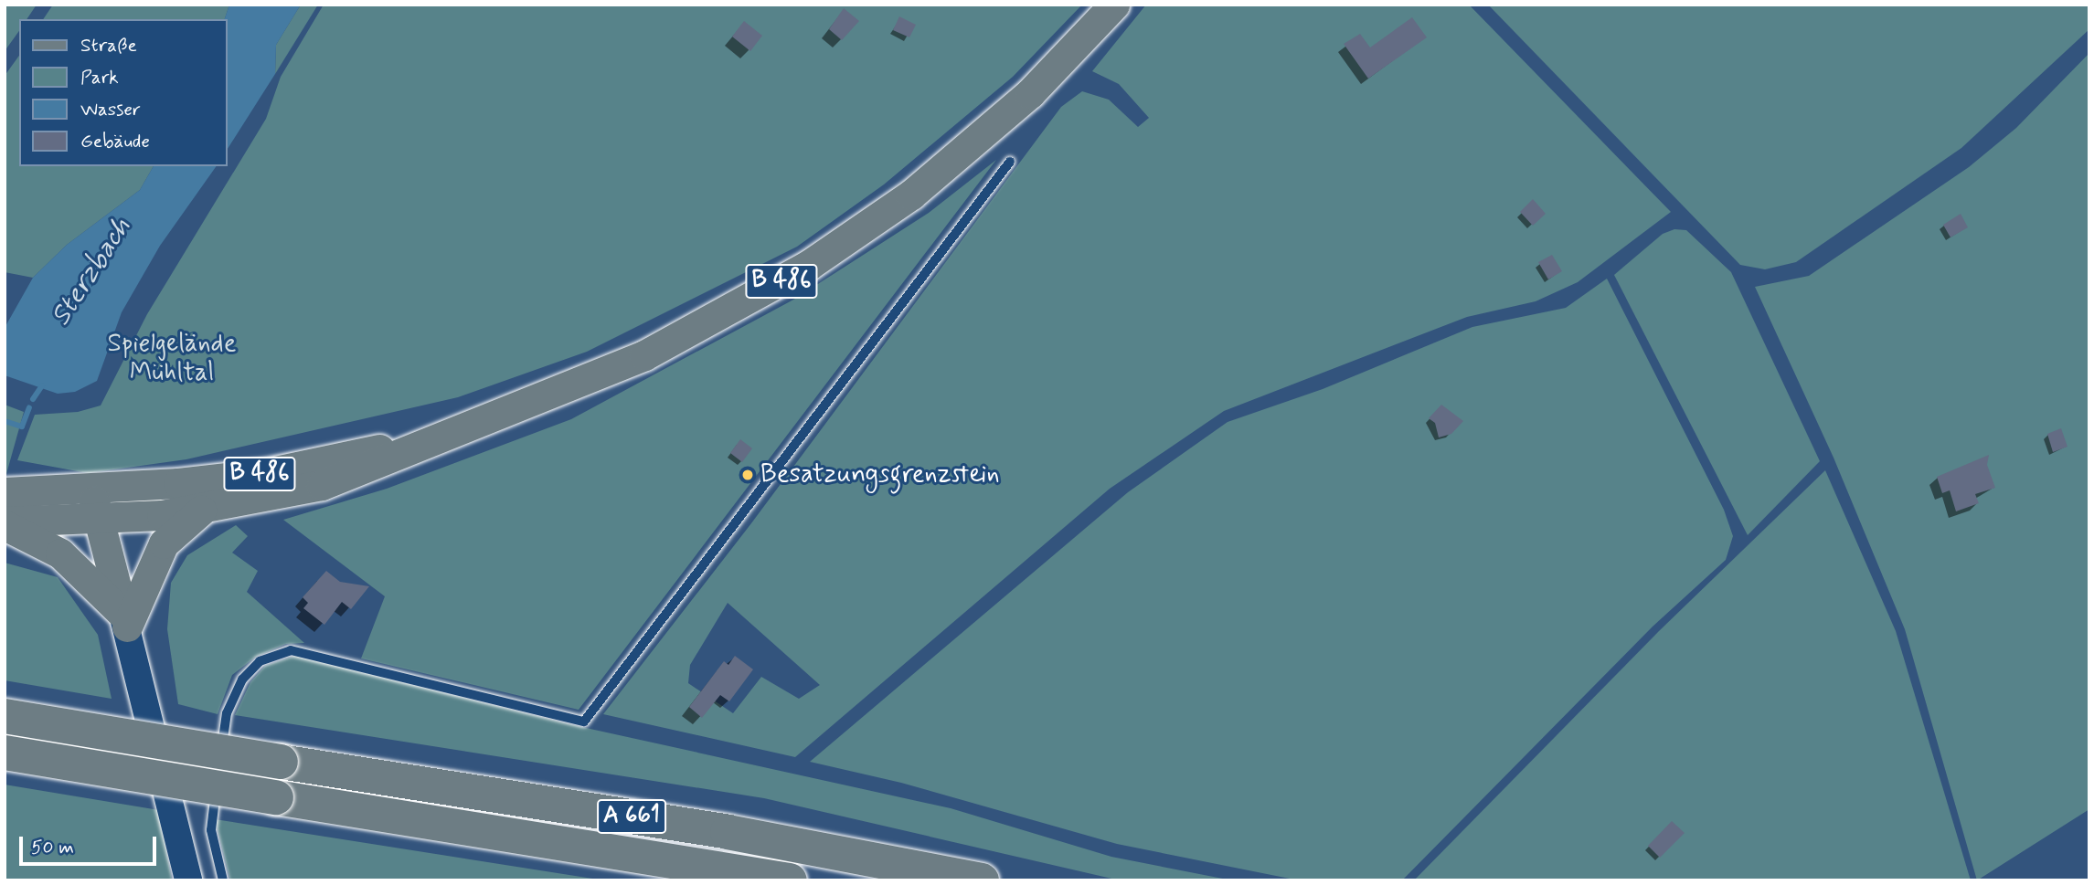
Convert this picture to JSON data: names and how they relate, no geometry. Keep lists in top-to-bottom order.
{
  "streets": {
    "highway": ["A 661"],
    "main road": ["B 486"]
  },
  "water": ["Sterzbach"],
  "parks": ["Spielgelände Mühltal"],
  "places": ["Besatzungsgrenzstein"],
  "legend": [
    "Straße",
    "Park",
    "Wasser",
    "Gebäude"
  ],
  "scale_bar": "50 m"
}
